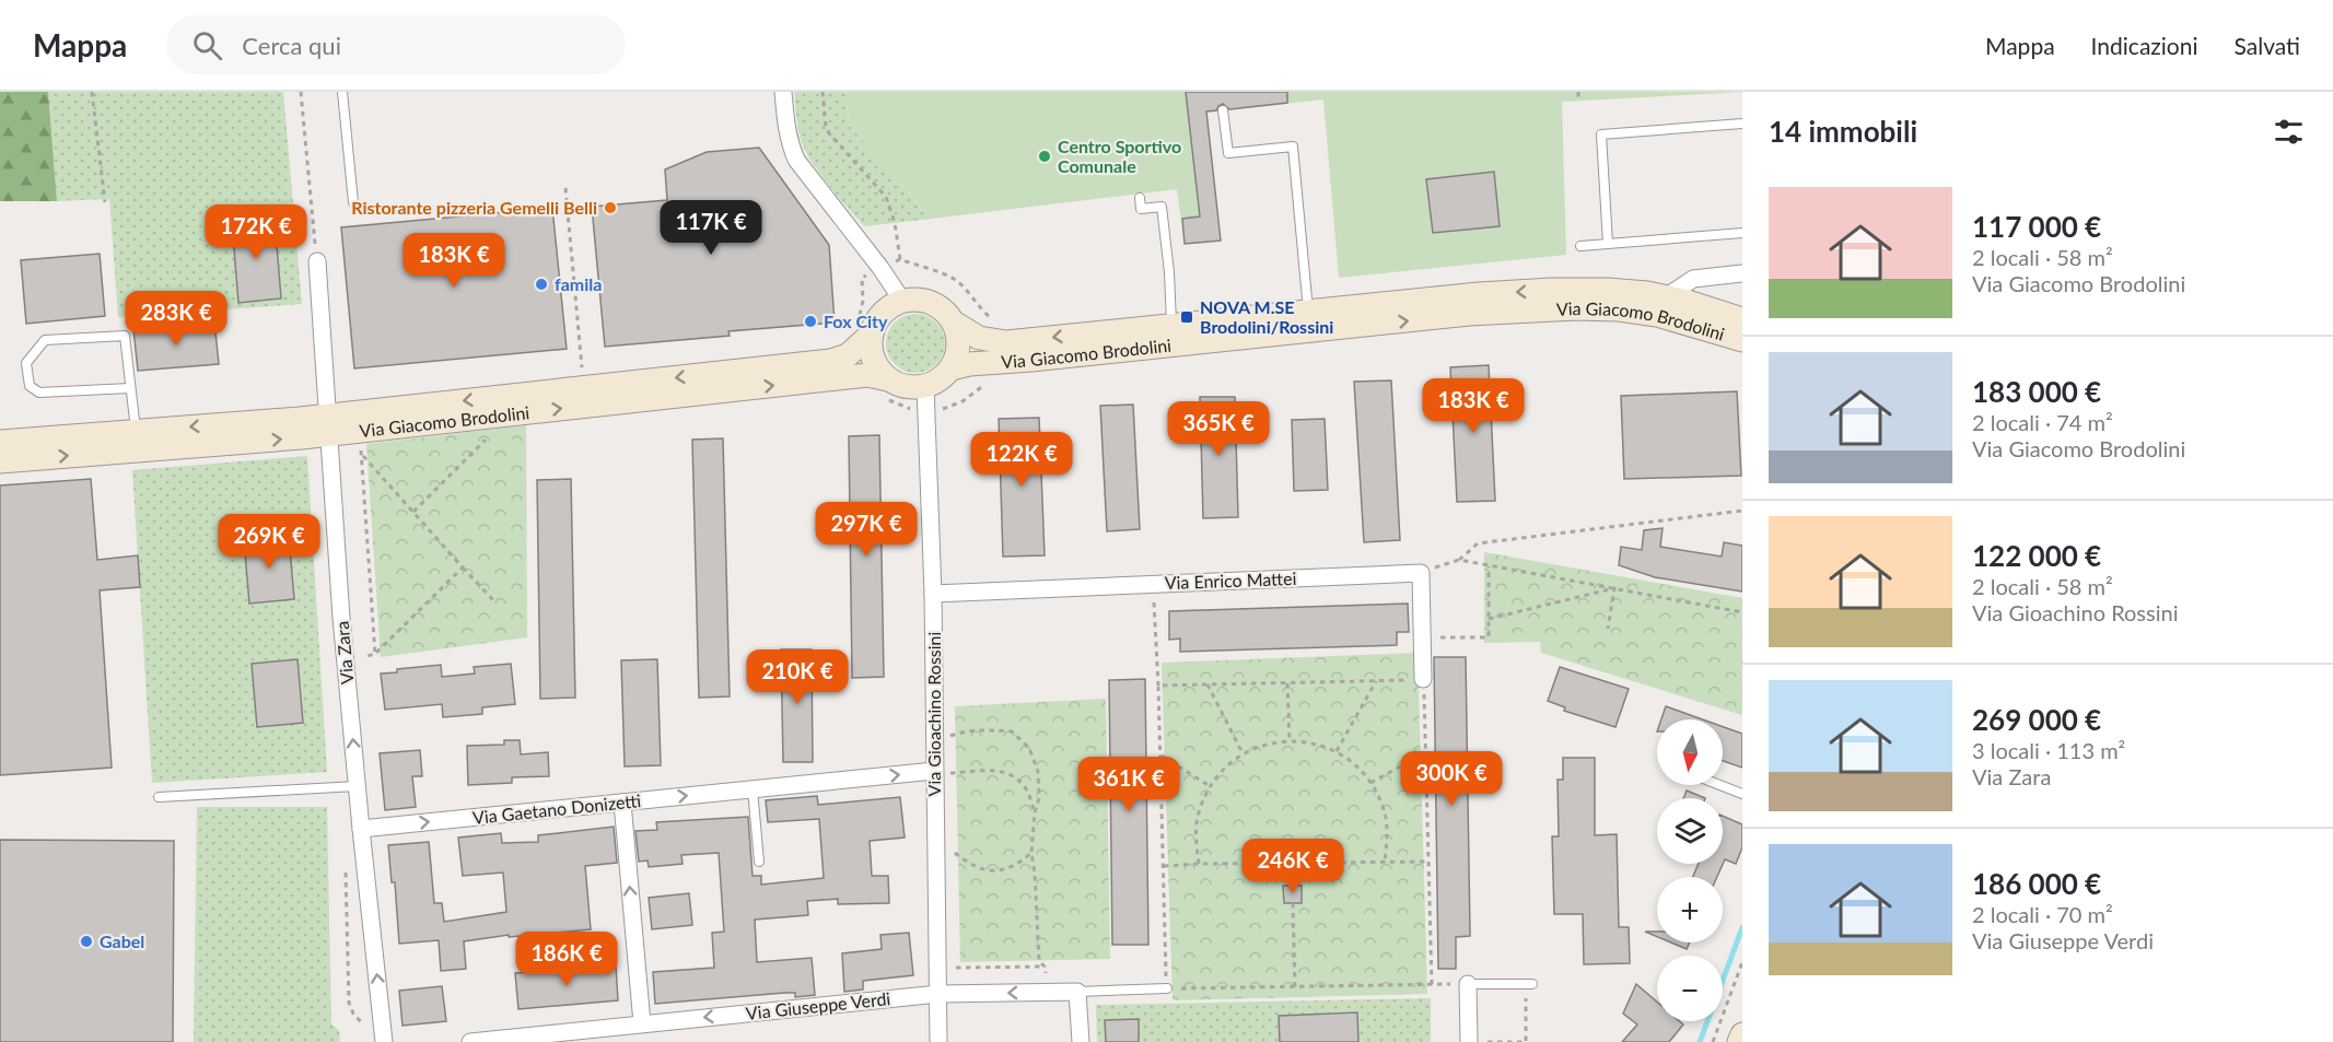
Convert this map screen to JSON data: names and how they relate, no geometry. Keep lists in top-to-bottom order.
{
  "streets": {
    "main road": ["Via Giacomo Brodolini"],
    "street": [
      "Via Enrico Mattei",
      "Via Zara",
      "Via Gioachino Rossini",
      "Via Gaetano Donizetti",
      "Via Giuseppe Verdi"
    ]
  },
  "crossings": [
    ["Via Giacomo Brodolini", "Via Zara"],
    ["Via Giacomo Brodolini", "Via Gioachino Rossini"],
    ["Via Enrico Mattei", "Via Gioachino Rossini"],
    ["Via Zara", "Via Gaetano Donizetti"],
    ["Via Gioachino Rossini", "Via Gaetano Donizetti"],
    ["Via Gioachino Rossini", "Via Giuseppe Verdi"]
  ],
  "one_way": ["Via Zara", "Via Gaetano Donizetti", "Via Giuseppe Verdi"],
  "places": {
    "other": [
      "Centro Sportivo Comunale",
      "Ristorante pizzeria Gemelli Belli",
      "famila",
      "Fox City",
      "Gabel"
    ],
    "transit": ["NOVA M.SE Brodolini/Rossini"]
  },
  "north": "bottom",
  "page": {
    "header": "Mappa",
    "search": "Cerca qui",
    "nav": ["Mappa", "Indicazioni", "Salvati"],
    "heading": "14 immobili",
    "list": [
      {
        "name": "117 000 €",
        "note": "2 locali · 58 m² · Via Giacomo Brodolini"
      },
      {
        "name": "183 000 €",
        "note": "2 locali · 74 m² · Via Giacomo Brodolini"
      },
      {
        "name": "122 000 €",
        "note": "2 locali · 58 m² · Via Gioachino Rossini"
      },
      {
        "name": "269 000 €",
        "note": "3 locali · 113 m² · Via Zara"
      },
      {
        "name": "186 000 €",
        "note": "2 locali · 70 m² · Via Giuseppe Verdi"
      }
    ],
    "price": [
      "117K €",
      "172K €",
      "183K €",
      "283K €",
      "183K €",
      "365K €",
      "122K €",
      "297K €",
      "269K €",
      "210K €",
      "300K €",
      "361K €",
      "246K €",
      "186K €"
    ],
    "map_buttons": ["+", "−"]
  }
}
